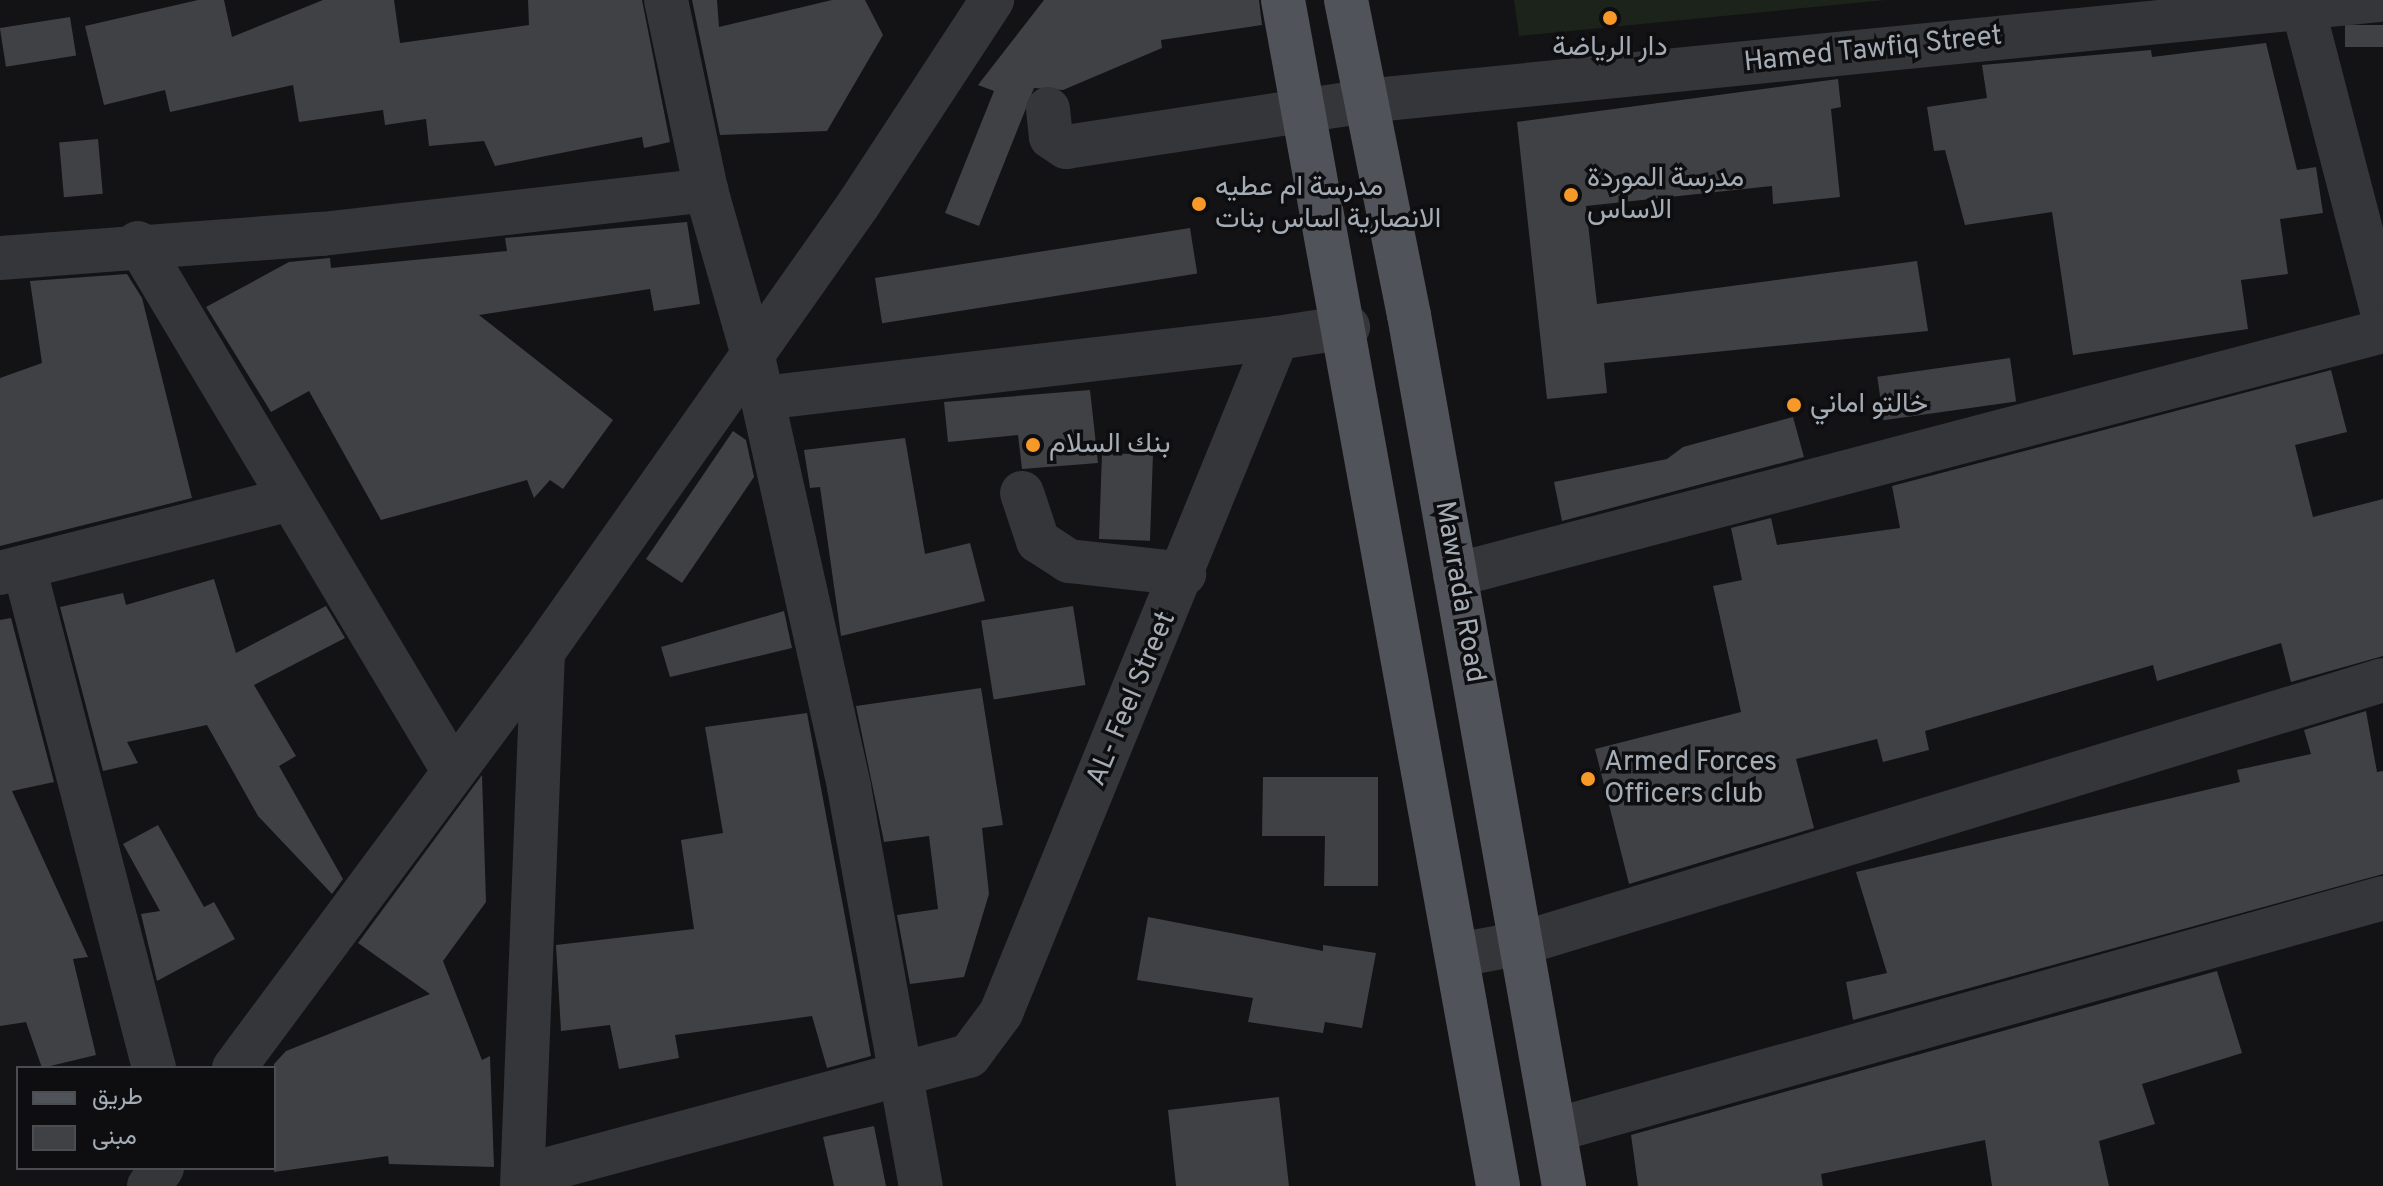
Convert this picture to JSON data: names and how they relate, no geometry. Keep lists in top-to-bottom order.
{
  "streets": {
    "main road": ["Mawrada Road"],
    "street": ["Hamed Tawfiq Street", "AL- Feel Street"]
  },
  "crossings": [
    ["Hamed Tawfiq Street", "Mawrada Road"]
  ],
  "places": [
    "دار الرياضة",
    "مدرسة الموردة الاساس",
    "مدرسة ام عطيه الانصارية اساس بنات",
    "خالتو اماني",
    "بنك السلام",
    "Armed Forces Officers club"
  ],
  "legend": ["طريق", "مبنى"]
}
